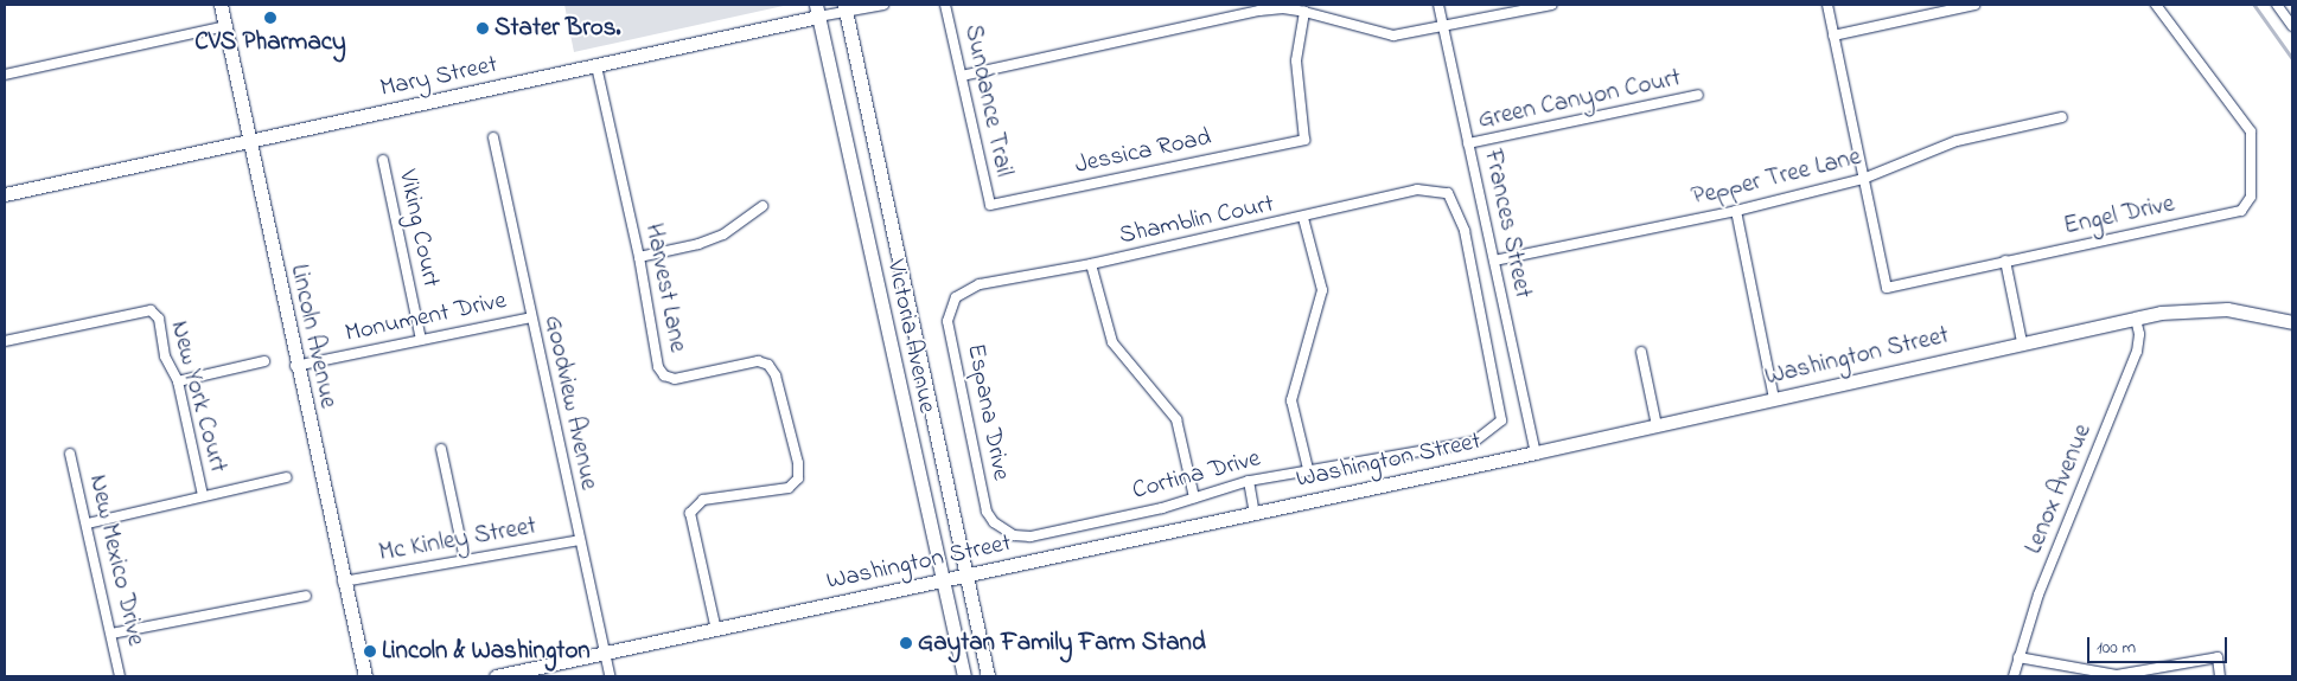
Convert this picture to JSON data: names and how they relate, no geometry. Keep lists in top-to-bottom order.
{
  "streets": {
    "main road": [
      "Mary Street",
      "Lincoln Avenue",
      "Victoria Avenue",
      "Washington Street"
    ],
    "street": [
      "Green Canyon Court",
      "Sundance Trail",
      "Jessica Road",
      "Pepper Tree Lane",
      "Engel Drive",
      "Shamblin Court",
      "Frances Street",
      "Viking Court",
      "Harvest Lane",
      "Monument Drive",
      "New York Court",
      "Goodview Avenue",
      "Espana Drive",
      "Cortina Drive",
      "Lenox Avenue",
      "Mc Kinley Street",
      "New Mexico Drive"
    ]
  },
  "crossings": [
    ["Mary Street", "Harvest Lane"],
    ["Mary Street", "Lincoln Avenue"],
    ["Mary Street", "Victoria Avenue"],
    ["Green Canyon Court", "Frances Street"],
    ["Sundance Trail", "Jessica Road"],
    ["Pepper Tree Lane", "Engel Drive"],
    ["Pepper Tree Lane", "Frances Street"],
    ["Shamblin Court", "Espana Drive"],
    ["Shamblin Court", "Cortina Drive"],
    ["Frances Street", "Washington Street"],
    ["Viking Court", "Monument Drive"],
    ["Harvest Lane", "Washington Street"],
    ["Monument Drive", "Lincoln Avenue"],
    ["Monument Drive", "Goodview Avenue"],
    ["Lincoln Avenue", "Mc Kinley Street"],
    ["Victoria Avenue", "Washington Street"],
    ["Washington Street", "Goodview Avenue"],
    ["Washington Street", "Lenox Avenue"],
    ["Goodview Avenue", "Mc Kinley Street"],
    ["Espana Drive", "Cortina Drive"]
  ],
  "places": [
    "CVS Pharmacy",
    "Stater Bros.",
    "Gaytan Family Farm Stand",
    "Lincoln & Washington"
  ],
  "scale_bar": "100 m"
}
